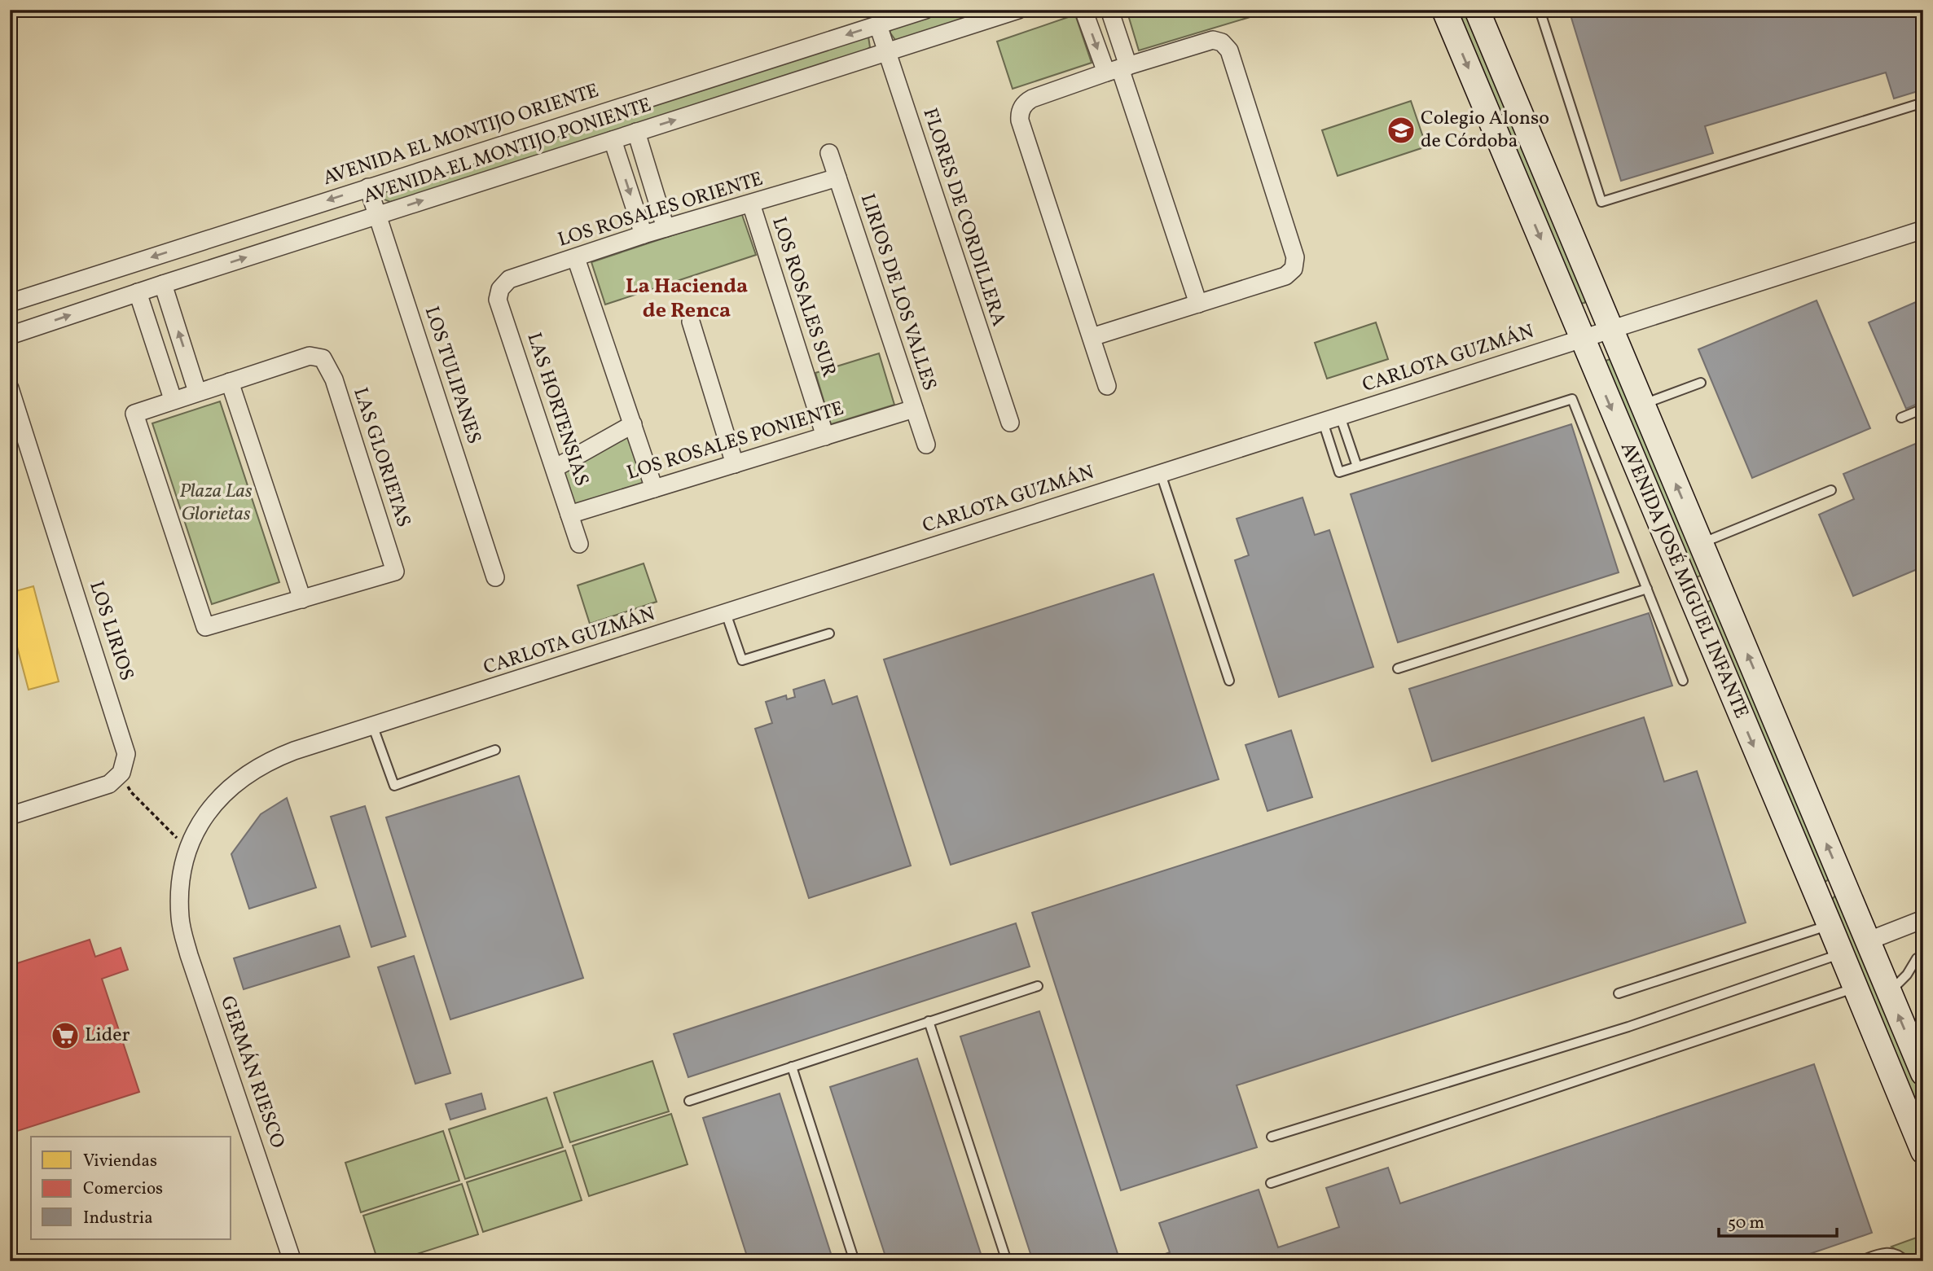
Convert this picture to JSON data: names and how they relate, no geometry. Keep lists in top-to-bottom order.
{
  "streets": {
    "street": [
      "AVENIDA EL MONTIJO ORIENTE",
      "AVENIDA EL MONTIJO PONIENTE",
      "LOS ROSALES ORIENTE",
      "FLORES DE CORDILLERA",
      "LIRIOS DE LOS VALLES",
      "LOS ROSALES SUR",
      "CARLOTA GUZMÁN",
      "LOS TULIPANES",
      "LAS HORTENSIAS",
      "LOS ROSALES PONIENTE",
      "LAS GLORIETAS",
      "AVENIDA JOSÉ MIGUEL INFANTE",
      "LOS LIRIOS",
      "GERMÁN RIESCO"
    ]
  },
  "crossings": [
    ["AVENIDA EL MONTIJO ORIENTE", "FLORES DE CORDILLERA"],
    ["AVENIDA EL MONTIJO ORIENTE", "LOS TULIPANES"],
    ["AVENIDA EL MONTIJO PONIENTE", "FLORES DE CORDILLERA"],
    ["AVENIDA EL MONTIJO PONIENTE", "LOS TULIPANES"],
    ["LOS ROSALES ORIENTE", "LIRIOS DE LOS VALLES"],
    ["LOS ROSALES ORIENTE", "LOS ROSALES SUR"],
    ["LOS ROSALES ORIENTE", "LAS HORTENSIAS"],
    ["LIRIOS DE LOS VALLES", "LOS ROSALES PONIENTE"],
    ["LOS ROSALES SUR", "LOS ROSALES PONIENTE"],
    ["CARLOTA GUZMÁN", "AVENIDA JOSÉ MIGUEL INFANTE"],
    ["CARLOTA GUZMÁN", "GERMÁN RIESCO"],
    ["LAS HORTENSIAS", "LOS ROSALES PONIENTE"]
  ],
  "one_way": ["AVENIDA EL MONTIJO ORIENTE", "AVENIDA EL MONTIJO PONIENTE"],
  "districts": ["La Hacienda de Renca"],
  "parks": ["Plaza Las Glorietas"],
  "places": {
    "school or university": ["Colegio Alonso de Córdoba"],
    "supermarket": ["Lider"]
  },
  "legend": ["Viviendas", "Comercios", "Industria"],
  "scale_bar": "50 m"
}
